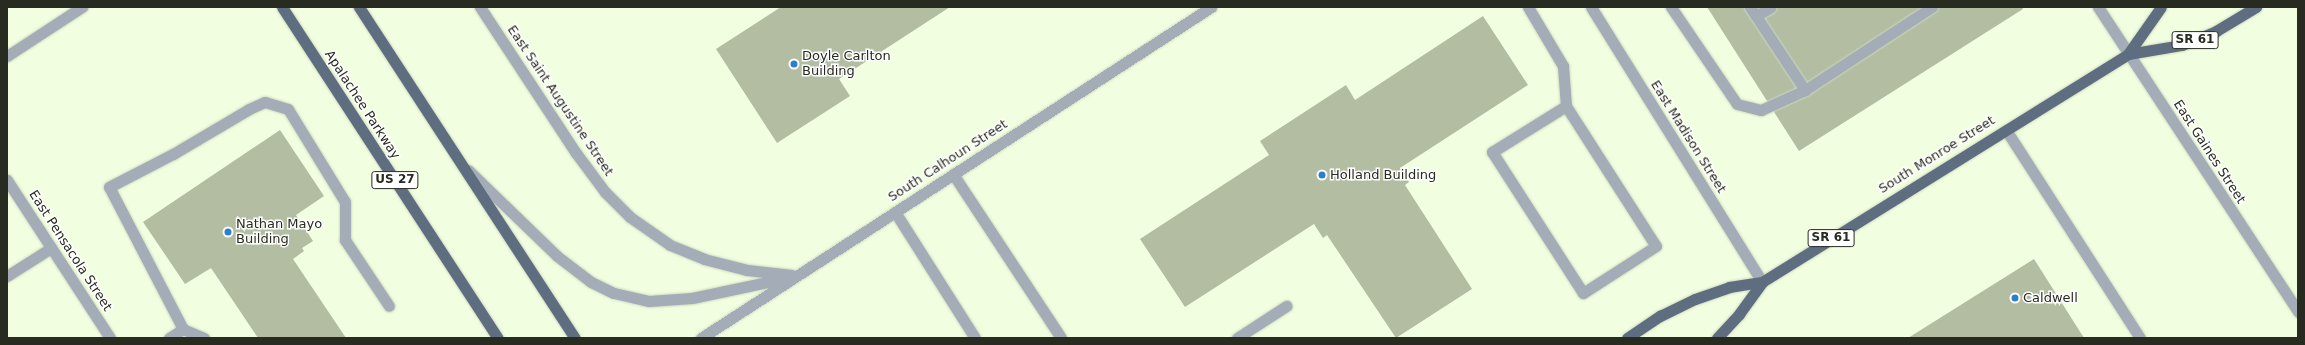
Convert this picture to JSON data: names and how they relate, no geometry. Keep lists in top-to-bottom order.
{
  "streets": {
    "main road": [
      "SR 61",
      "Apalachee Parkway",
      "South Monroe Street",
      "US 27"
    ],
    "street": [
      "East Saint Augustine Street",
      "East Madison Street",
      "East Gaines Street",
      "South Calhoun Street",
      "East Pensacola Street"
    ]
  },
  "crossings": [
    ["East Saint Augustine Street", "South Calhoun Street"],
    ["East Madison Street", "South Monroe Street"],
    ["East Gaines Street", "South Monroe Street"]
  ],
  "places": [
    "Doyle Carlton Building",
    "Holland Building",
    "Nathan Mayo Building",
    "Caldwell"
  ]
}
